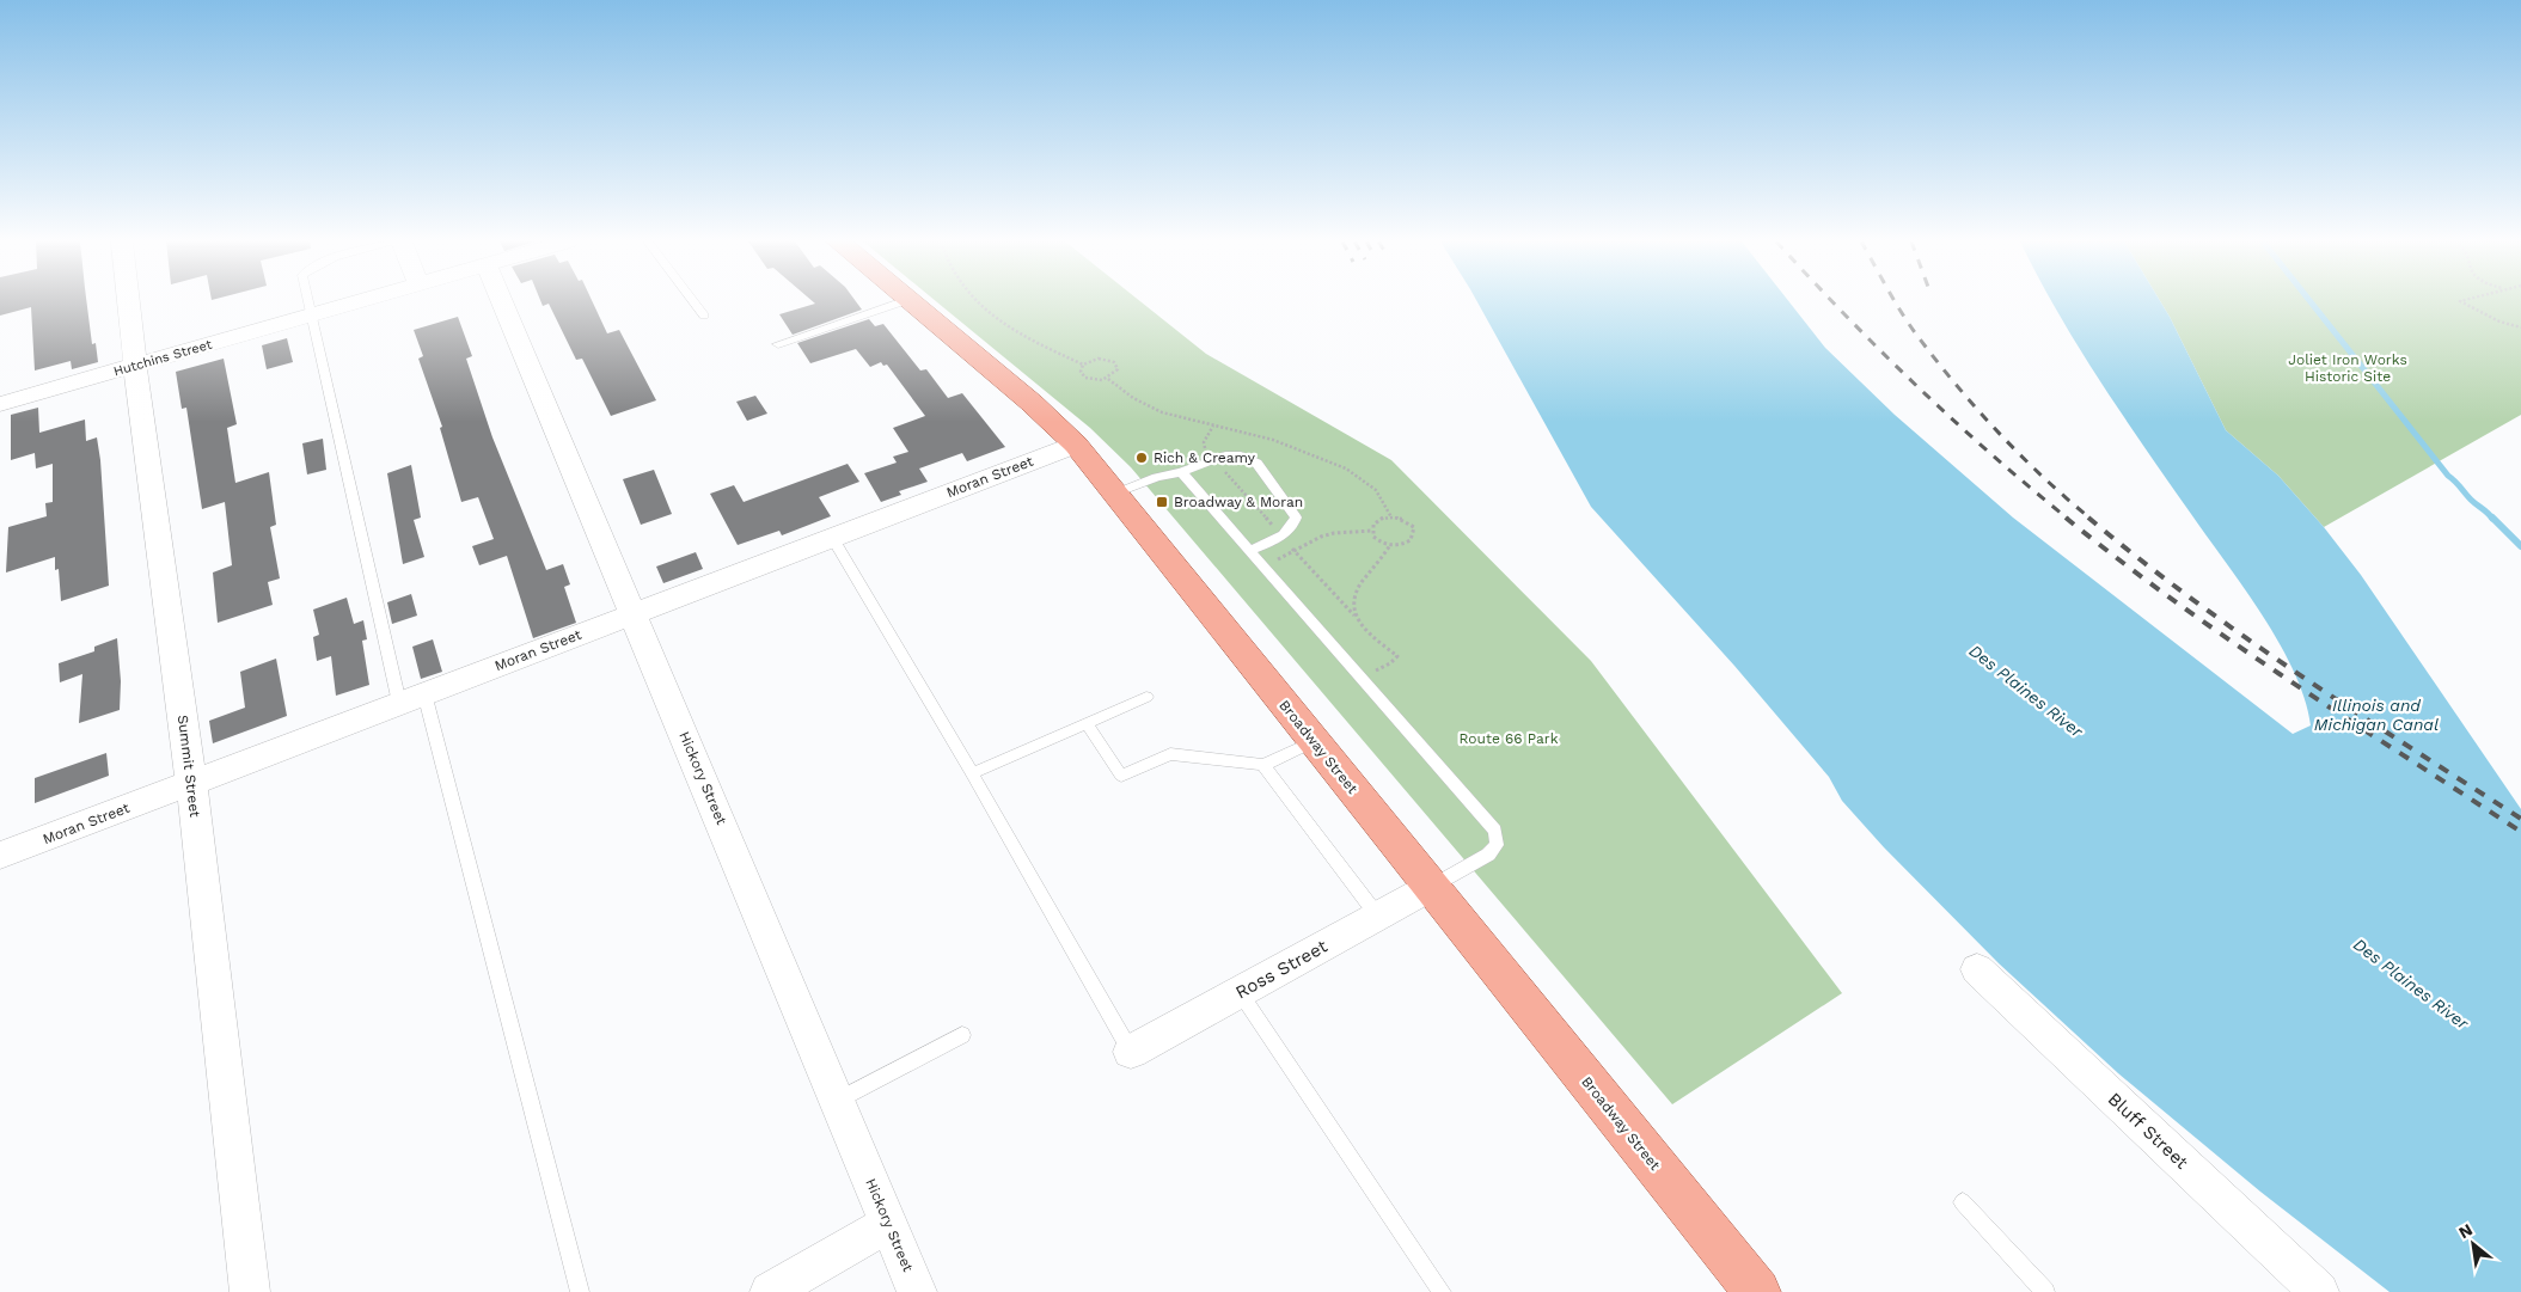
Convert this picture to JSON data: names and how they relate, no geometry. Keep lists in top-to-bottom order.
{
  "streets": {
    "main road": ["Broadway Street"],
    "street": [
      "Hutchins Street",
      "Moran Street",
      "Summit Street",
      "Hickory Street",
      "Ross Street",
      "Bluff Street"
    ]
  },
  "crossings": [
    ["Hutchins Street", "Summit Street"],
    ["Moran Street", "Broadway Street"],
    ["Moran Street", "Summit Street"],
    ["Moran Street", "Hickory Street"],
    ["Broadway Street", "Ross Street"]
  ],
  "water": ["Des Plaines River", "Illinois and Michigan Canal"],
  "parks": ["Joliet Iron Works Historic Site", "Route 66 Park"],
  "places": {
    "other": ["Rich & Creamy"],
    "transit": ["Broadway & Moran"]
  },
  "north": "top left"
}
